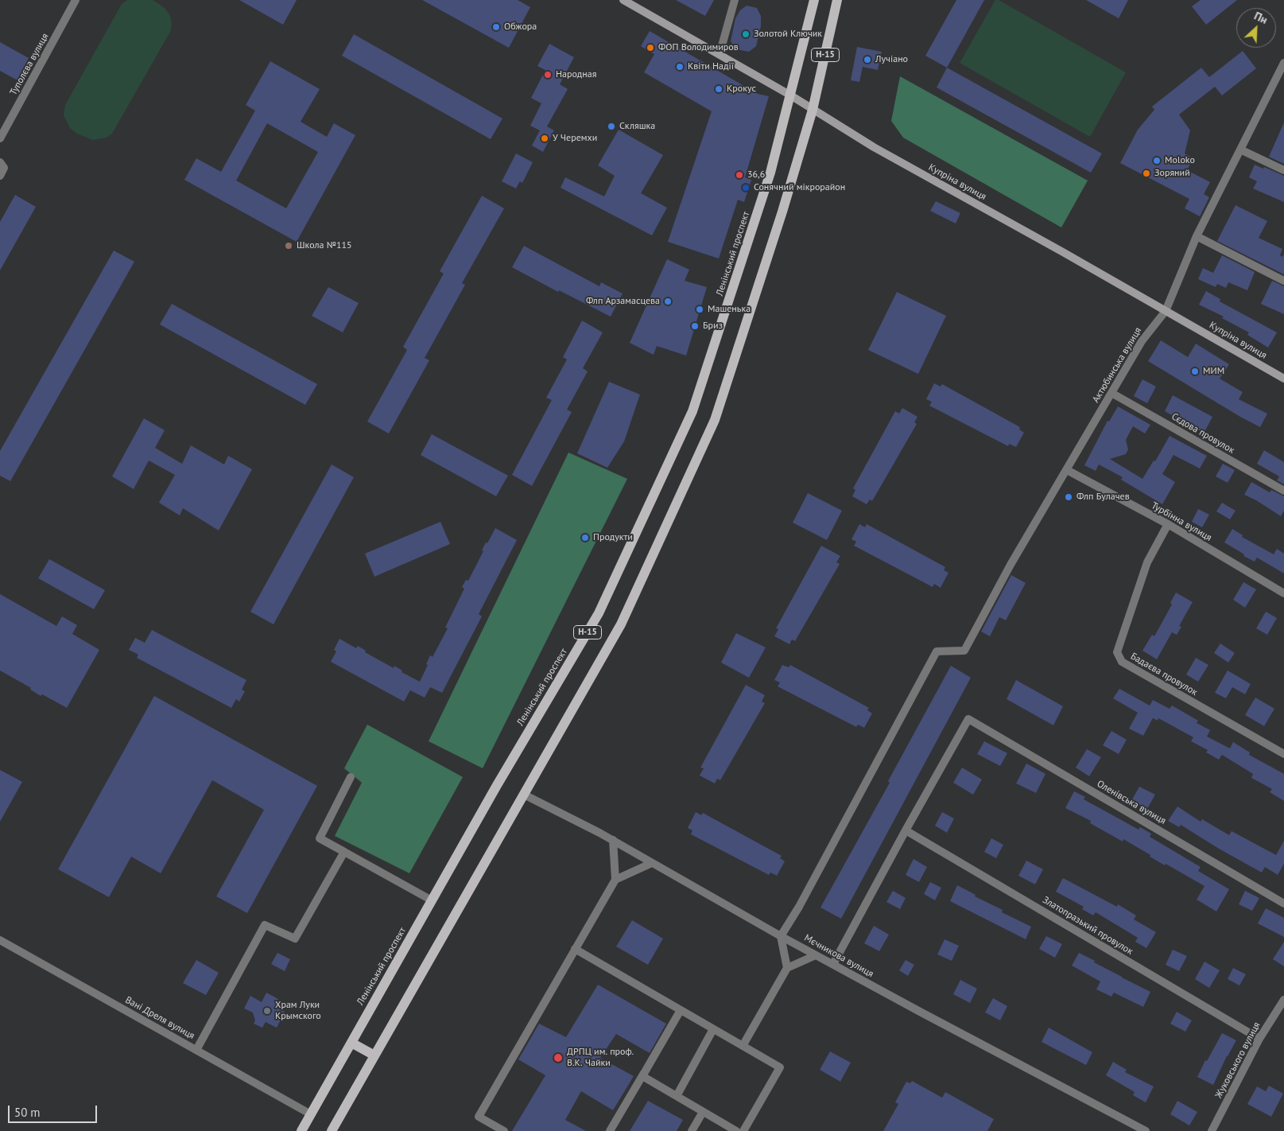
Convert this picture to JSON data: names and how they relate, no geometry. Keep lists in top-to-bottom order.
{
  "streets": {
    "main road": ["Н-15", "Купріна вулиця", "Ленінський проспект"],
    "street": [
      "Туполєва вулиця",
      "Актюбинська вулиця",
      "Сєдова провулок",
      "Турбінна вулиця",
      "Бадаєва провулок",
      "Оленівська вулиця",
      "Златопразький провулок",
      "Мєчникова вулиця",
      "Вані Дреля вулиця",
      "Жуковського вулиця"
    ]
  },
  "crossings": [
    ["Н-15", "Купріна вулиця"],
    ["Н-15", "Мєчникова вулиця"],
    ["Купріна вулиця", "Ленінський проспект"],
    ["Купріна вулиця", "Актюбинська вулиця"],
    ["Ленінський проспект", "Вані Дреля вулиця"],
    ["Актюбинська вулиця", "Сєдова провулок"],
    ["Актюбинська вулиця", "Турбінна вулиця"],
    ["Актюбинська вулиця", "Мєчникова вулиця"],
    ["Турбінна вулиця", "Бадаєва провулок"],
    ["Оленівська вулиця", "Златопразький провулок"],
    ["Златопразький провулок", "Жуковського вулиця"]
  ],
  "places": [
    "Обжора",
    "Золотой Ключик",
    "ФОП Володимиров",
    "Лучіано",
    "Квіти Надії",
    "Народная",
    "Крокус",
    "Скляшка",
    "У Черемхи",
    "Moloko",
    "Зоряний",
    "36,6",
    "Сонячний мікрорайон",
    "Школа №115",
    "Флп Арзамасцева",
    "Машенька",
    "Бриз",
    "МИМ",
    "Флп Булачев",
    "Продукти",
    "Храм Луки Крымского",
    "ДРПЦ им. проф. В.К. Чайки"
  ],
  "scale_bar": "50 m",
  "north": "top right"
}
